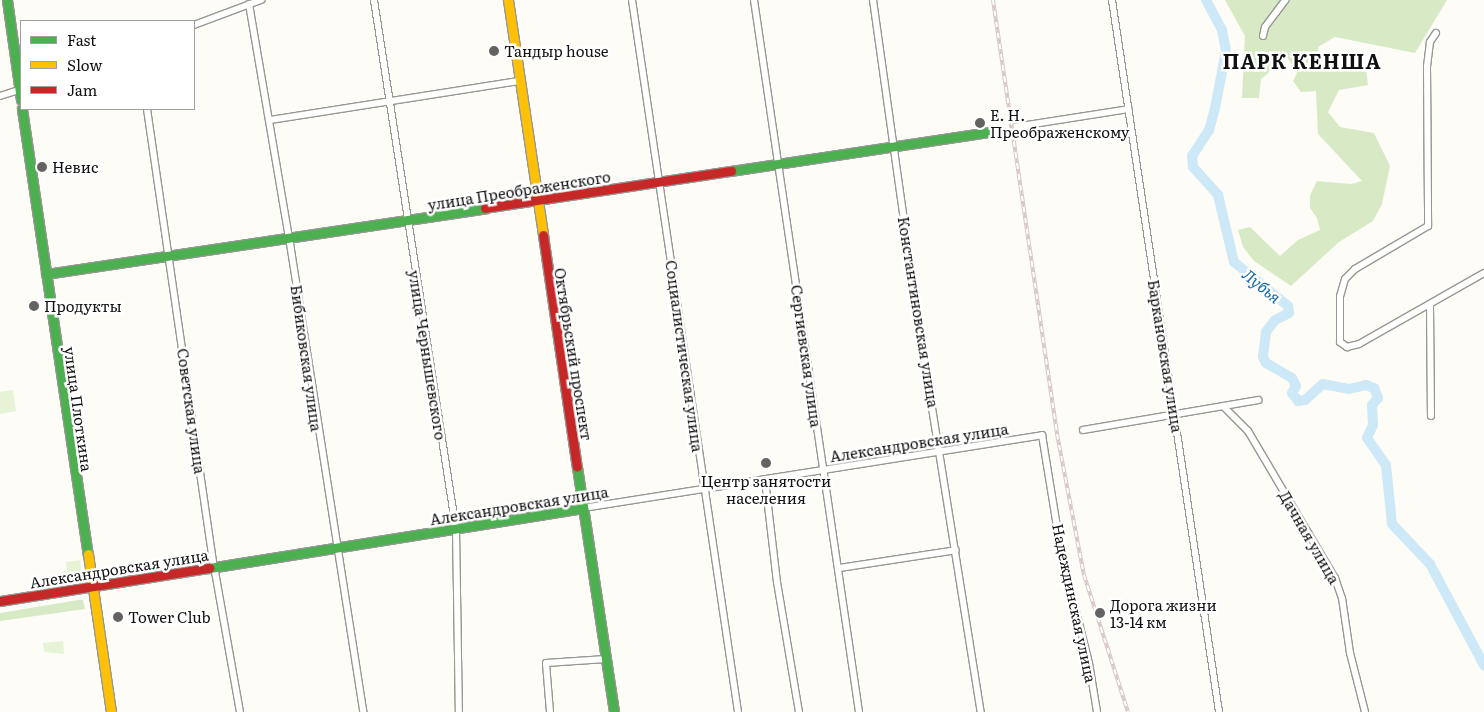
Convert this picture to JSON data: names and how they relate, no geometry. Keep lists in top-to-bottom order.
{
  "streets": {
    "street": [
      "улица Преображенского",
      "Константиновская улица",
      "Октябрьский проспект",
      "улица Чернышевского",
      "Социалистическая улица",
      "Сергиевская улица",
      "Баркановская улица",
      "Бибиковская улица",
      "улица Плоткина",
      "Советская улица",
      "Александровская улица",
      "Дачная улица",
      "Надеждинская улица"
    ]
  },
  "crossings": [
    ["улица Преображенского", "Константиновская улица"],
    ["улица Преображенского", "Октябрьский проспект"],
    ["улица Преображенского", "улица Чернышевского"],
    ["улица Преображенского", "Социалистическая улица"],
    ["улица Преображенского", "Сергиевская улица"],
    ["улица Преображенского", "Бибиковская улица"],
    ["улица Преображенского", "улица Плоткина"],
    ["улица Преображенского", "Советская улица"],
    ["Константиновская улица", "Александровская улица"],
    ["Октябрьский проспект", "Александровская улица"],
    ["улица Чернышевского", "Александровская улица"],
    ["Социалистическая улица", "Александровская улица"],
    ["Сергиевская улица", "Александровская улица"],
    ["Бибиковская улица", "Александровская улица"],
    ["улица Плоткина", "Александровская улица"],
    ["Советская улица", "Александровская улица"],
    ["Александровская улица", "Надеждинская улица"]
  ],
  "districts": ["ПАРК КЕНША"],
  "water": ["Лубья"],
  "places": [
    "Тандыр house",
    "Е. Н. Преображенскому",
    "Невис",
    "Продукты",
    "Центр занятости населения",
    "Дорога жизни 13-14 км",
    "Tower Club"
  ],
  "legend": ["Fast", "Slow", "Jam"]
}
